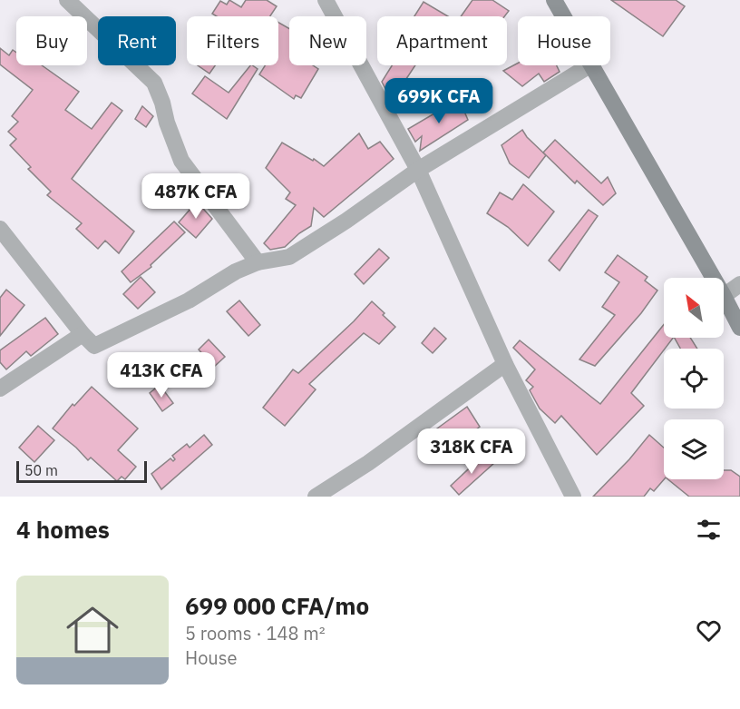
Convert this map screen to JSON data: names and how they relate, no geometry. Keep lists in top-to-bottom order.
{
  "scale_bar": "50 m",
  "north": "top left",
  "page": {
    "chip": [
      "Buy",
      "Rent",
      "Filters",
      "New",
      "Apartment",
      "House"
    ],
    "price": [
      "699K CFA",
      "487K CFA",
      "413K CFA",
      "318K CFA"
    ],
    "scale": "50 m",
    "heading": "4 homes",
    "list": [
      {
        "name": "699 000 CFA/mo",
        "note": "5 rooms · 148 m² · House"
      }
    ]
  }
}
